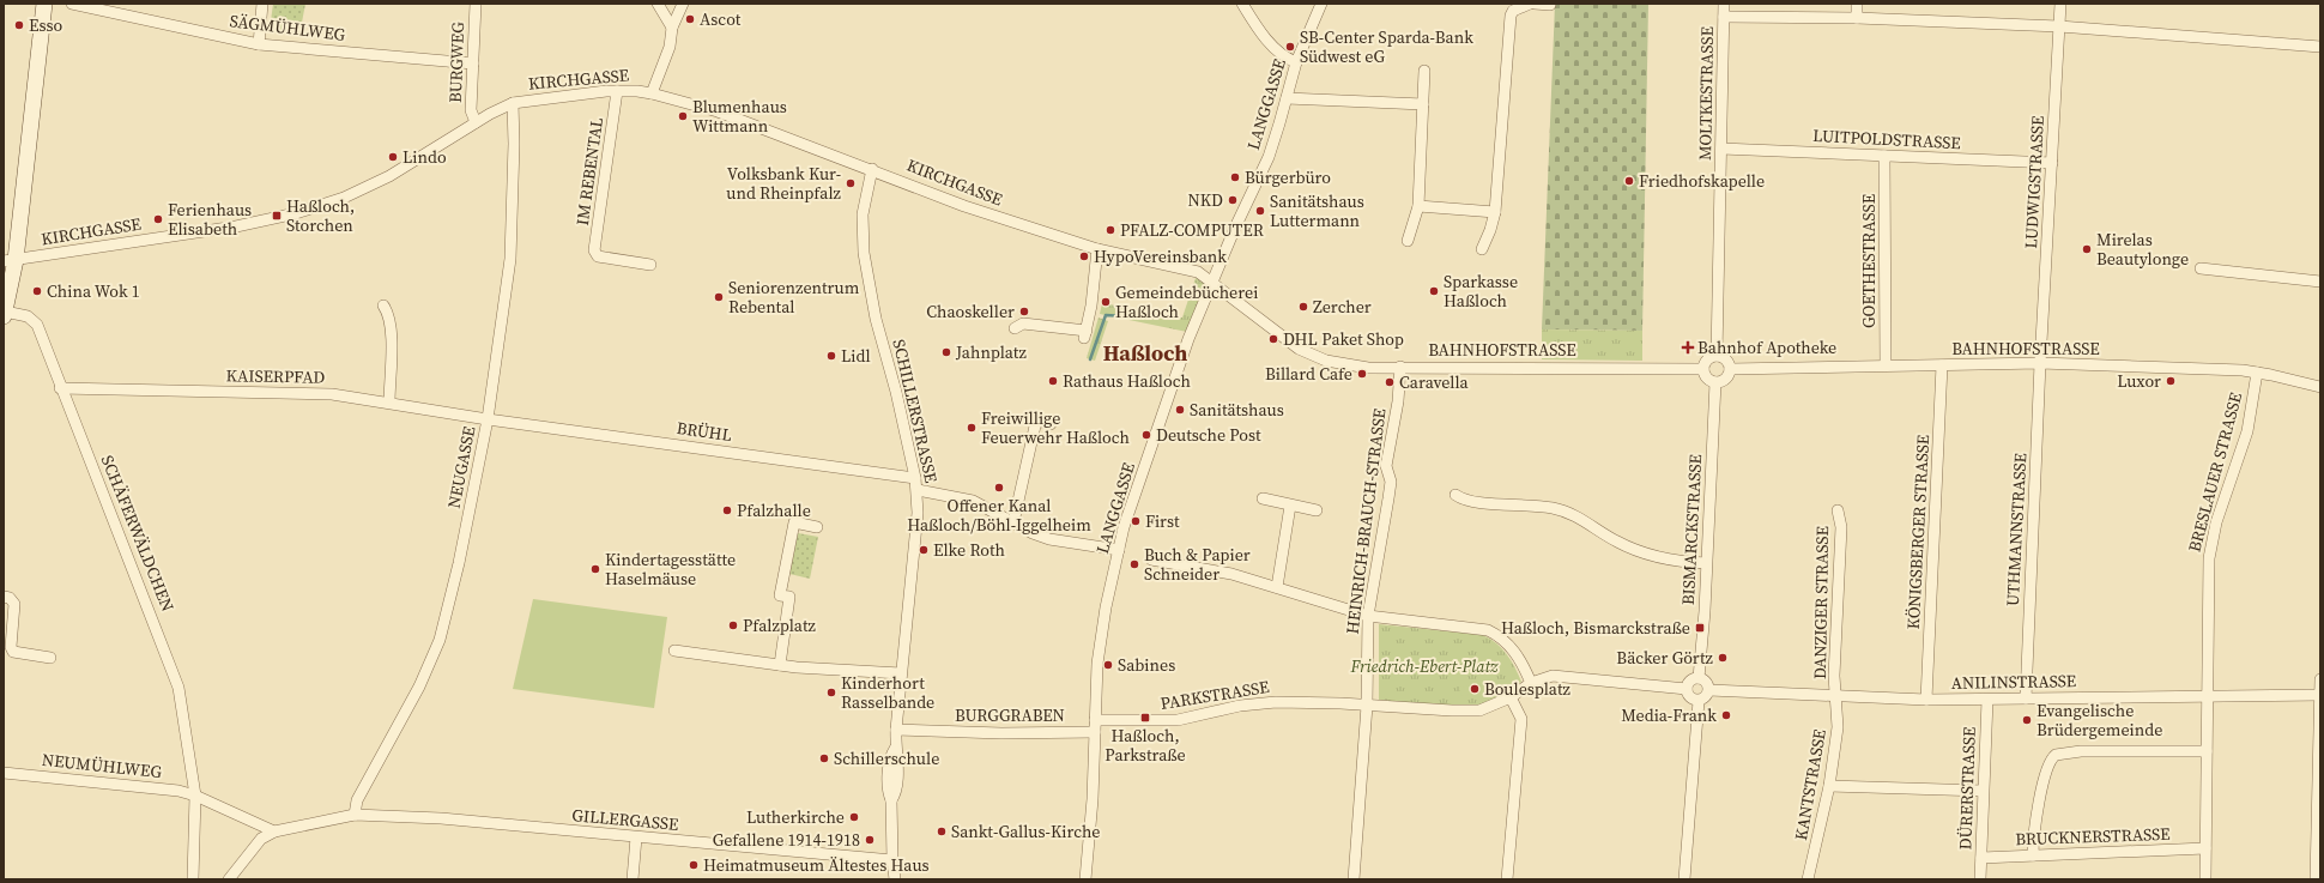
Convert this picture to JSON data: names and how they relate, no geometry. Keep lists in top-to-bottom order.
{
  "streets": {
    "street": [
      "SÄGMÜHLWEG",
      "BURGWEG",
      "KIRCHGASSE",
      "MOLTKESTRASSE",
      "LANGGASSE",
      "LUITPOLDSTRASSE",
      "IM REBENTAL",
      "LUDWIGSTRASSE",
      "GOETHESTRASSE",
      "BAHNHOFSTRASSE",
      "KAISERPFAD",
      "SCHILLERSTRASSE",
      "BRÜHL",
      "NEUGASSE",
      "BRESLAUER STRASSE",
      "HEINRICH-BRAUCH-STRASSE",
      "BISMARCKSTRASSE",
      "UTHMANNSTRASSE",
      "KÖNIGSBERGER STRASSE",
      "SCHÄFERWÄLDCHEN",
      "DANZIGER STRASSE",
      "ANILINSTRASSE",
      "PARKSTRASSE",
      "BURGGRABEN",
      "NEUMÜHLWEG",
      "KANTSTRASSE",
      "DÜRERSTRASSE",
      "GILLERGASSE",
      "BRUCKNERSTRASSE"
    ]
  },
  "crossings": [
    ["SÄGMÜHLWEG", "BURGWEG"],
    ["BURGWEG", "KIRCHGASSE"],
    ["KIRCHGASSE", "LANGGASSE"],
    ["KIRCHGASSE", "IM REBENTAL"],
    ["KIRCHGASSE", "BAHNHOFSTRASSE"],
    ["KIRCHGASSE", "SCHILLERSTRASSE"],
    ["KIRCHGASSE", "NEUGASSE"],
    ["MOLTKESTRASSE", "LUITPOLDSTRASSE"],
    ["MOLTKESTRASSE", "BAHNHOFSTRASSE"],
    ["MOLTKESTRASSE", "BISMARCKSTRASSE"],
    ["LANGGASSE", "BAHNHOFSTRASSE"],
    ["LANGGASSE", "PARKSTRASSE"],
    ["LANGGASSE", "BURGGRABEN"],
    ["LUITPOLDSTRASSE", "LUDWIGSTRASSE"],
    ["LUITPOLDSTRASSE", "GOETHESTRASSE"],
    ["LUDWIGSTRASSE", "BAHNHOFSTRASSE"],
    ["LUDWIGSTRASSE", "UTHMANNSTRASSE"],
    ["GOETHESTRASSE", "BAHNHOFSTRASSE"],
    ["BAHNHOFSTRASSE", "BRESLAUER STRASSE"],
    ["BAHNHOFSTRASSE", "HEINRICH-BRAUCH-STRASSE"],
    ["BAHNHOFSTRASSE", "BISMARCKSTRASSE"],
    ["BAHNHOFSTRASSE", "UTHMANNSTRASSE"],
    ["BAHNHOFSTRASSE", "KÖNIGSBERGER STRASSE"],
    ["KAISERPFAD", "BRÜHL"],
    ["KAISERPFAD", "NEUGASSE"],
    ["KAISERPFAD", "SCHÄFERWÄLDCHEN"],
    ["SCHILLERSTRASSE", "BRÜHL"],
    ["SCHILLERSTRASSE", "BURGGRABEN"],
    ["SCHILLERSTRASSE", "GILLERGASSE"],
    ["BRÜHL", "NEUGASSE"],
    ["NEUGASSE", "GILLERGASSE"],
    ["BRESLAUER STRASSE", "ANILINSTRASSE"],
    ["BRESLAUER STRASSE", "BRUCKNERSTRASSE"],
    ["HEINRICH-BRAUCH-STRASSE", "PARKSTRASSE"],
    ["BISMARCKSTRASSE", "ANILINSTRASSE"],
    ["UTHMANNSTRASSE", "ANILINSTRASSE"],
    ["KÖNIGSBERGER STRASSE", "ANILINSTRASSE"],
    ["SCHÄFERWÄLDCHEN", "NEUMÜHLWEG"],
    ["DANZIGER STRASSE", "ANILINSTRASSE"],
    ["DANZIGER STRASSE", "KANTSTRASSE"],
    ["ANILINSTRASSE", "KANTSTRASSE"],
    ["ANILINSTRASSE", "DÜRERSTRASSE"],
    ["PARKSTRASSE", "BURGGRABEN"],
    ["NEUMÜHLWEG", "GILLERGASSE"],
    ["DÜRERSTRASSE", "BRUCKNERSTRASSE"]
  ],
  "districts": ["Haßloch"],
  "parks": ["Friedrich-Ebert-Platz"],
  "places": {
    "other": [
      "Ascot",
      "Esso",
      "SB-Center Sparda-Bank Südwest eG",
      "Blumenhaus Wittmann",
      "Lindo",
      "Bürgerbüro",
      "Friedhofskapelle",
      "Volksbank Kur- und Rheinpfalz",
      "NKD",
      "Sanitätshaus Luttermann",
      "Ferienhaus Elisabeth",
      "PFALZ-COMPUTER",
      "Mirelas Beautylonge",
      "HypoVereinsbank",
      "China Wok 1",
      "Sparkasse Haßloch",
      "Seniorenzentrum Rebental",
      "Gemeindebücherei Haßloch",
      "Zercher",
      "Chaoskeller",
      "DHL Paket Shop",
      "Jahnplatz",
      "Lidl",
      "Billard Cafe",
      "Rathaus Haßloch",
      "Luxor",
      "Caravella",
      "Sanitätshaus",
      "Freiwillige Feuerwehr Haßloch",
      "Deutsche Post",
      "Offener Kanal Haßloch/Böhl-Iggelheim",
      "Pfalzhalle",
      "First",
      "Elke Roth",
      "Buch & Papier Schneider",
      "Kindertagesstätte Haselmäuse",
      "Pfalzplatz",
      "Bäcker Görtz",
      "Sabines",
      "Boulesplatz",
      "Kinderhort Rasselbande",
      "Media-Frank",
      "Evangelische Brüdergemeinde",
      "Schillerschule",
      "Lutherkirche",
      "Sankt-Gallus-Kirche",
      "Gefallene 1914-1918",
      "Heimatmuseum Ältestes Haus"
    ],
    "transit": ["Haßloch, Storchen", "Haßloch, Bismarckstraße", "Haßloch, Parkstraße"],
    "health": ["Bahnhof Apotheke"]
  }
}
